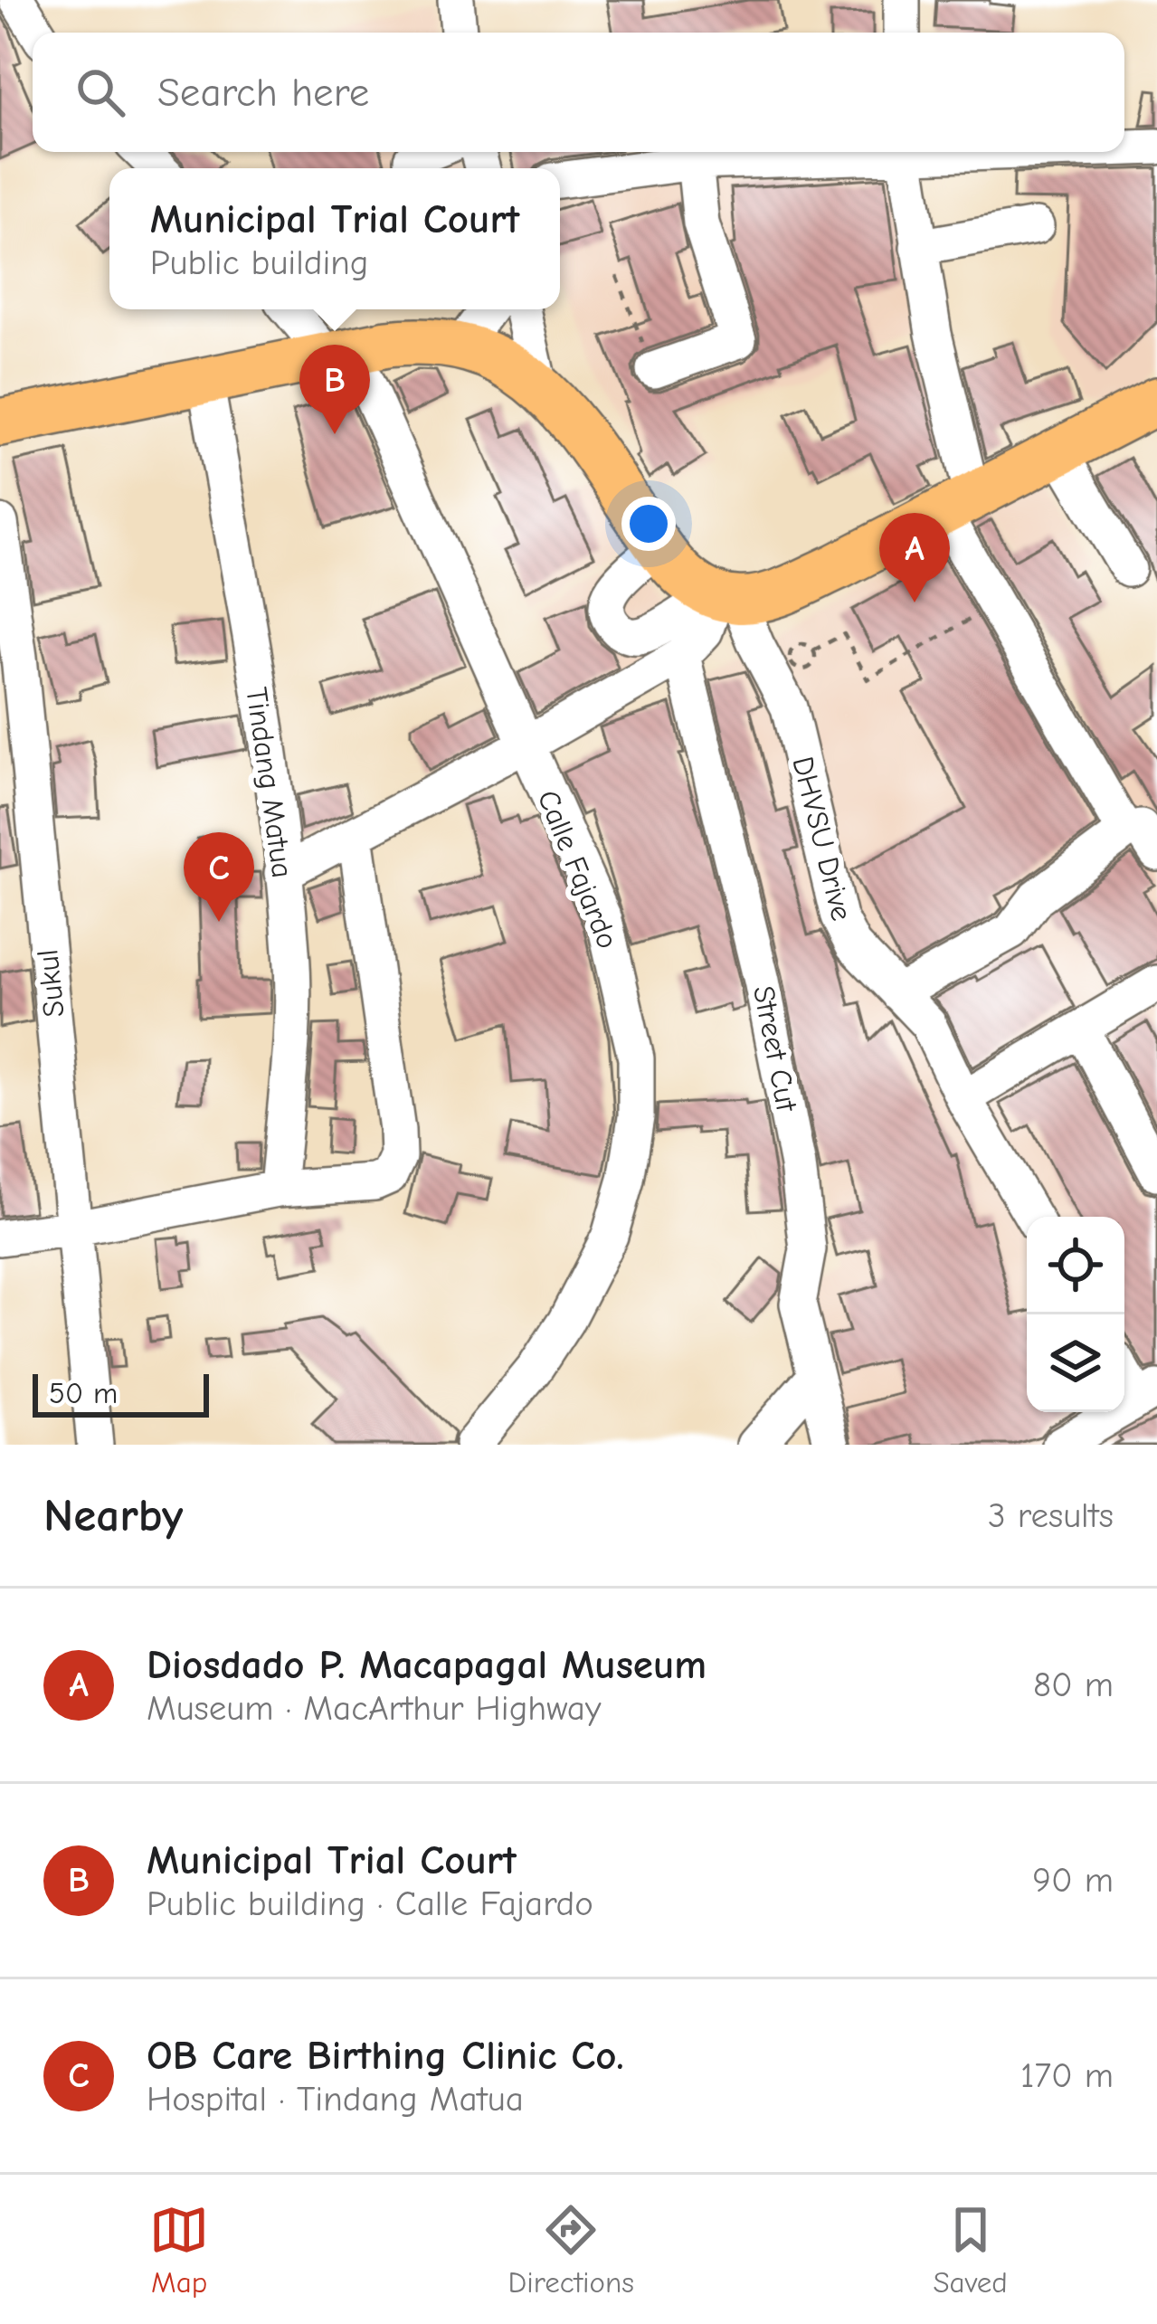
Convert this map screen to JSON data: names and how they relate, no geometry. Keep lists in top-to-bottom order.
{
  "streets": {
    "street": [
      "Tindang Matua",
      "DHVSU Drive",
      "Calle Fajardo",
      "Sukul",
      "Street Cut"
    ]
  },
  "scale_bar": "50 m",
  "page": {
    "search": "Search here",
    "popup": ["Municipal Trial Court", "Public building"],
    "pins": ["B", "A", "C"],
    "scale": "50 m",
    "heading": ["Nearby", "3 results"],
    "list": [
      {
        "mark": "A",
        "name": "Diosdado P. Macapagal Museum",
        "note": "Museum · MacArthur Highway",
        "value": "80 m"
      },
      {
        "mark": "B",
        "name": "Municipal Trial Court",
        "note": "Public building · Calle Fajardo",
        "value": "90 m"
      },
      {
        "mark": "C",
        "name": "OB Care Birthing Clinic Co.",
        "note": "Hospital · Tindang Matua",
        "value": "170 m"
      }
    ],
    "nav": ["Map", "Directions", "Saved"]
  }
}
